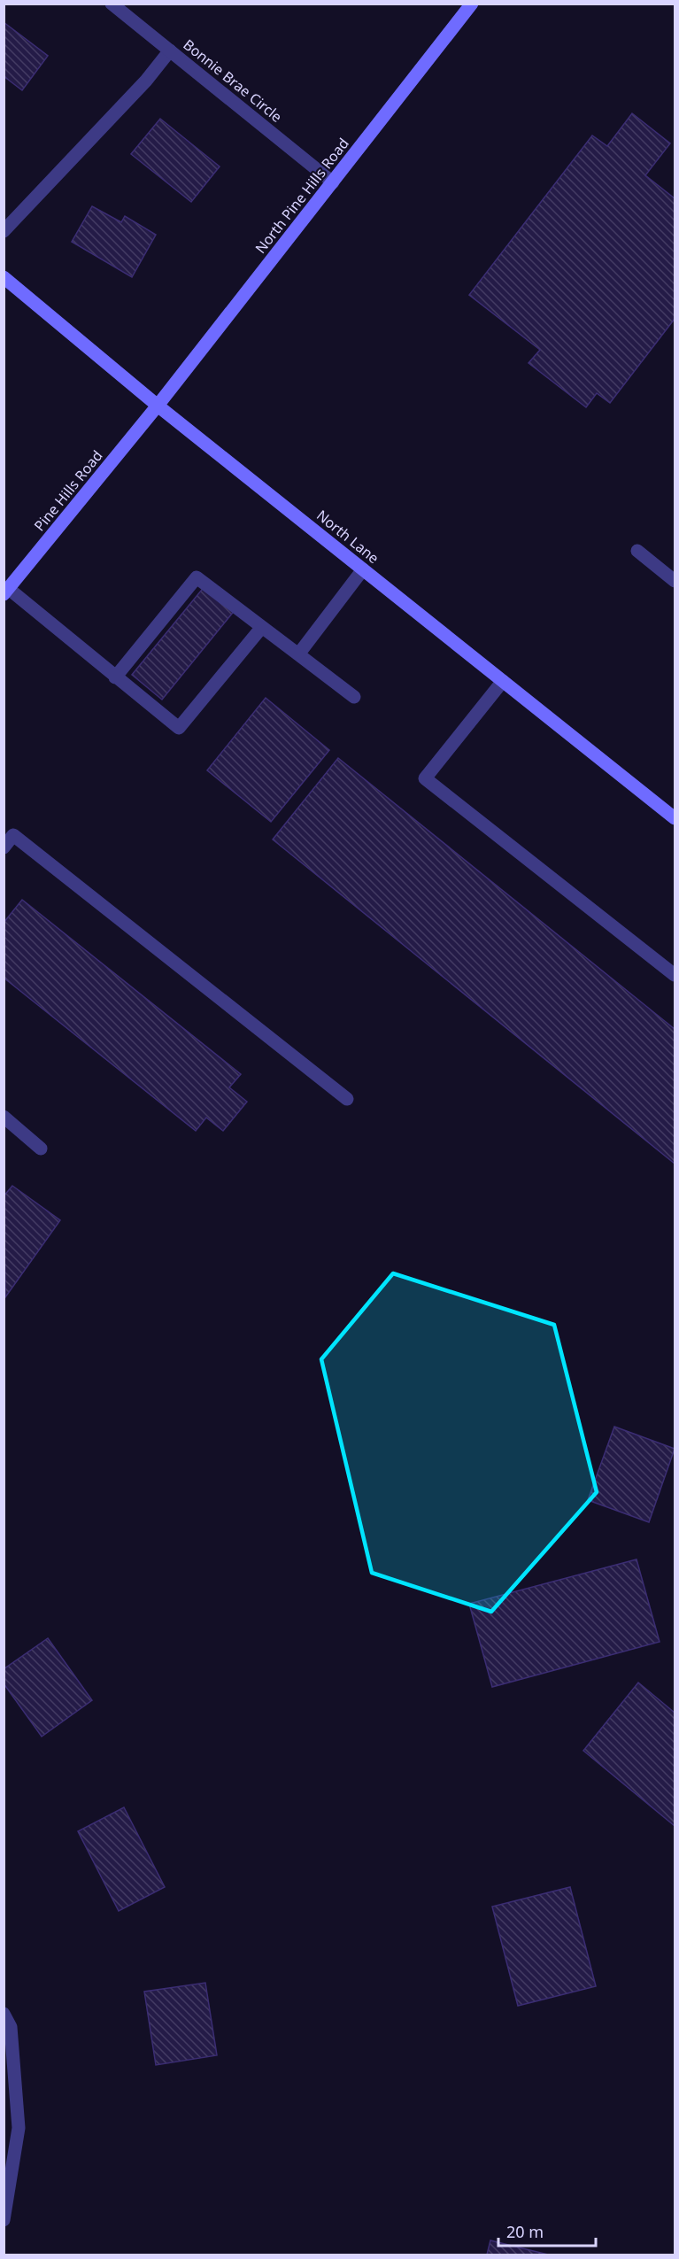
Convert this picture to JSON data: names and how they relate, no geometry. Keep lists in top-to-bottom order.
{
  "streets": {
    "street": [
      "Bonnie Brae Circle",
      "North Pine Hills Road",
      "Pine Hills Road",
      "North Lane"
    ]
  },
  "crossings": [
    ["Bonnie Brae Circle", "North Pine Hills Road"],
    ["North Pine Hills Road", "Pine Hills Road"],
    ["North Pine Hills Road", "North Lane"],
    ["Pine Hills Road", "North Lane"]
  ],
  "scale_bar": "20 m"
}
